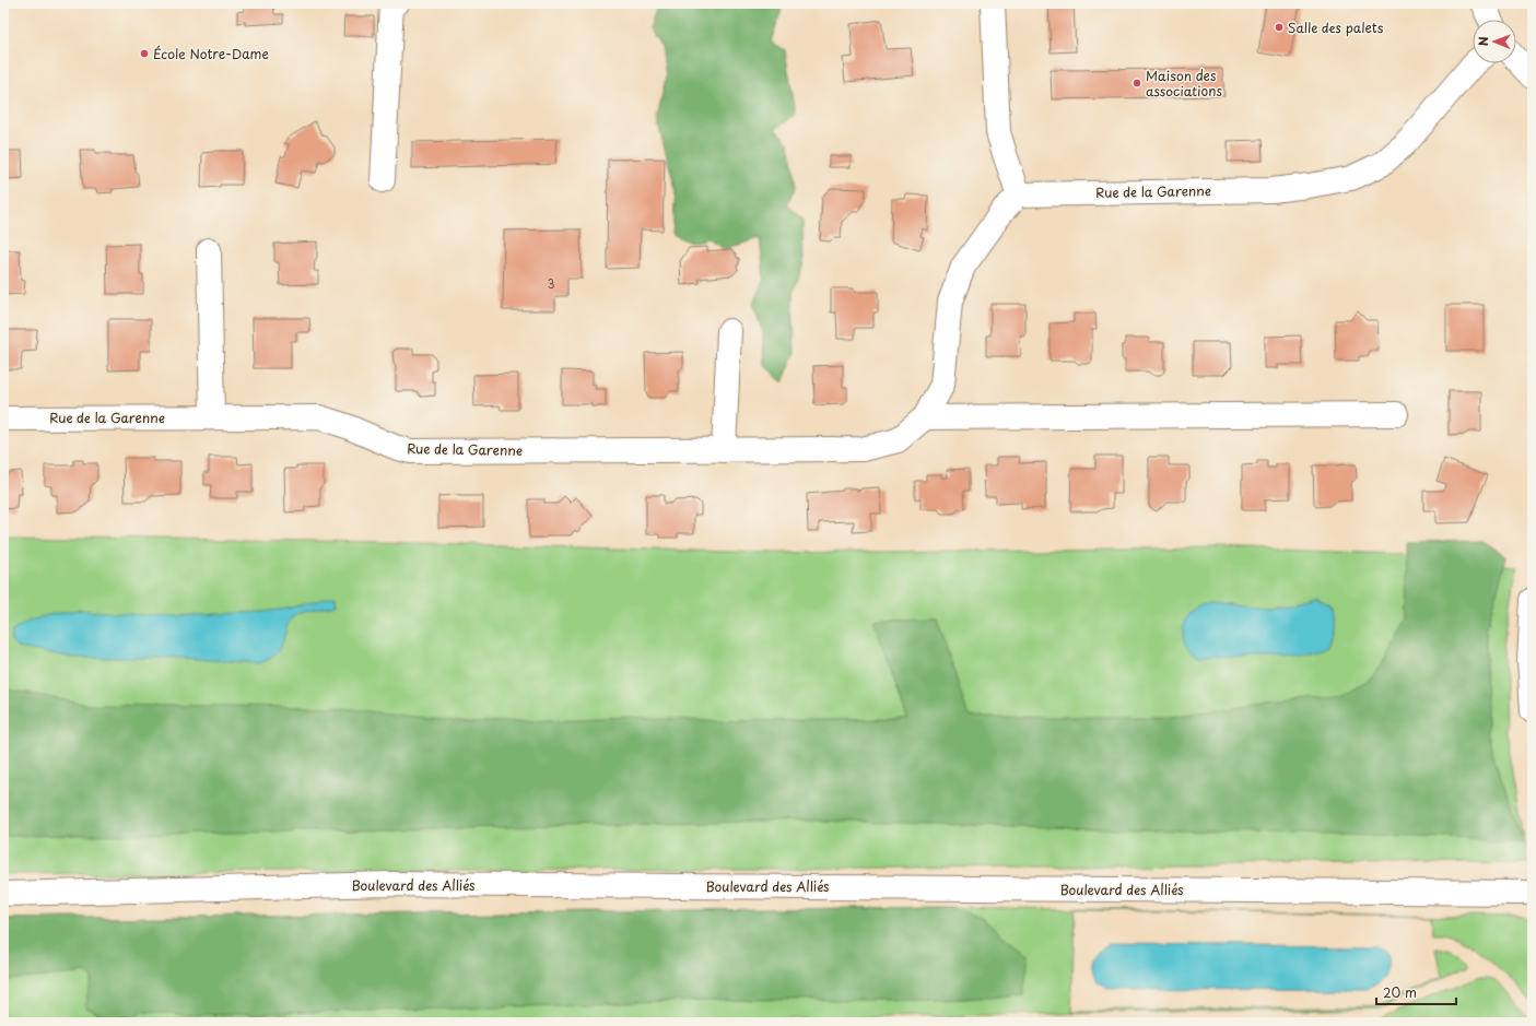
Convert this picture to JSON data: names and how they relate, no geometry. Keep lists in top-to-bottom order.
{
  "streets": {
    "street": ["Rue de la Garenne", "Boulevard des Alliés"]
  },
  "places": ["Salle des palets", "École Notre-Dame", "Maison des associations"],
  "house_numbers": ["3"],
  "scale_bar": "20 m",
  "north": "left"
}
